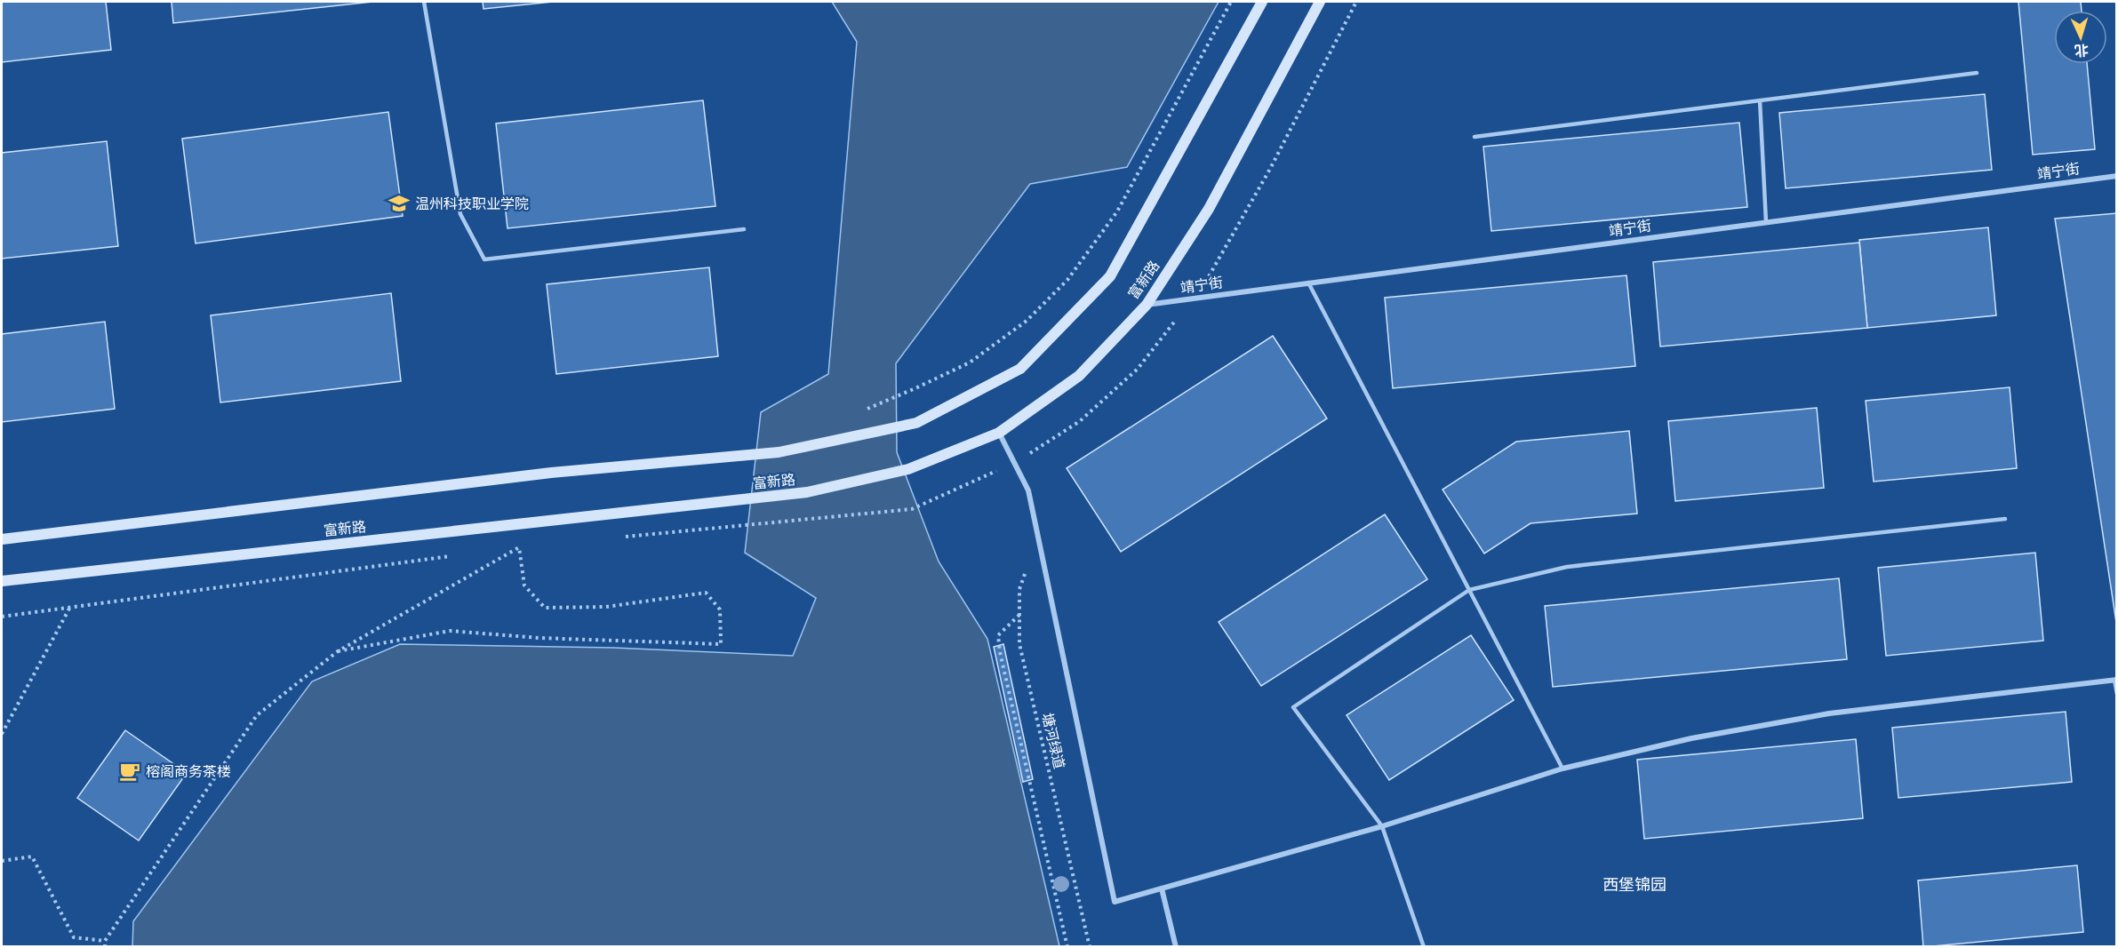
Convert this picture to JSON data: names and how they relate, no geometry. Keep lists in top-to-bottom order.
{
  "streets": {
    "street": ["靖宁街", "富新路"],
    "path": ["塘河绿道"]
  },
  "crossings": [
    ["靖宁街", "富新路"]
  ],
  "districts": ["西堡锦园"],
  "places": {
    "school or university": ["温州科技职业学院"],
    "cafe": ["榕阁商务茶楼"]
  },
  "north": "bottom"
}
